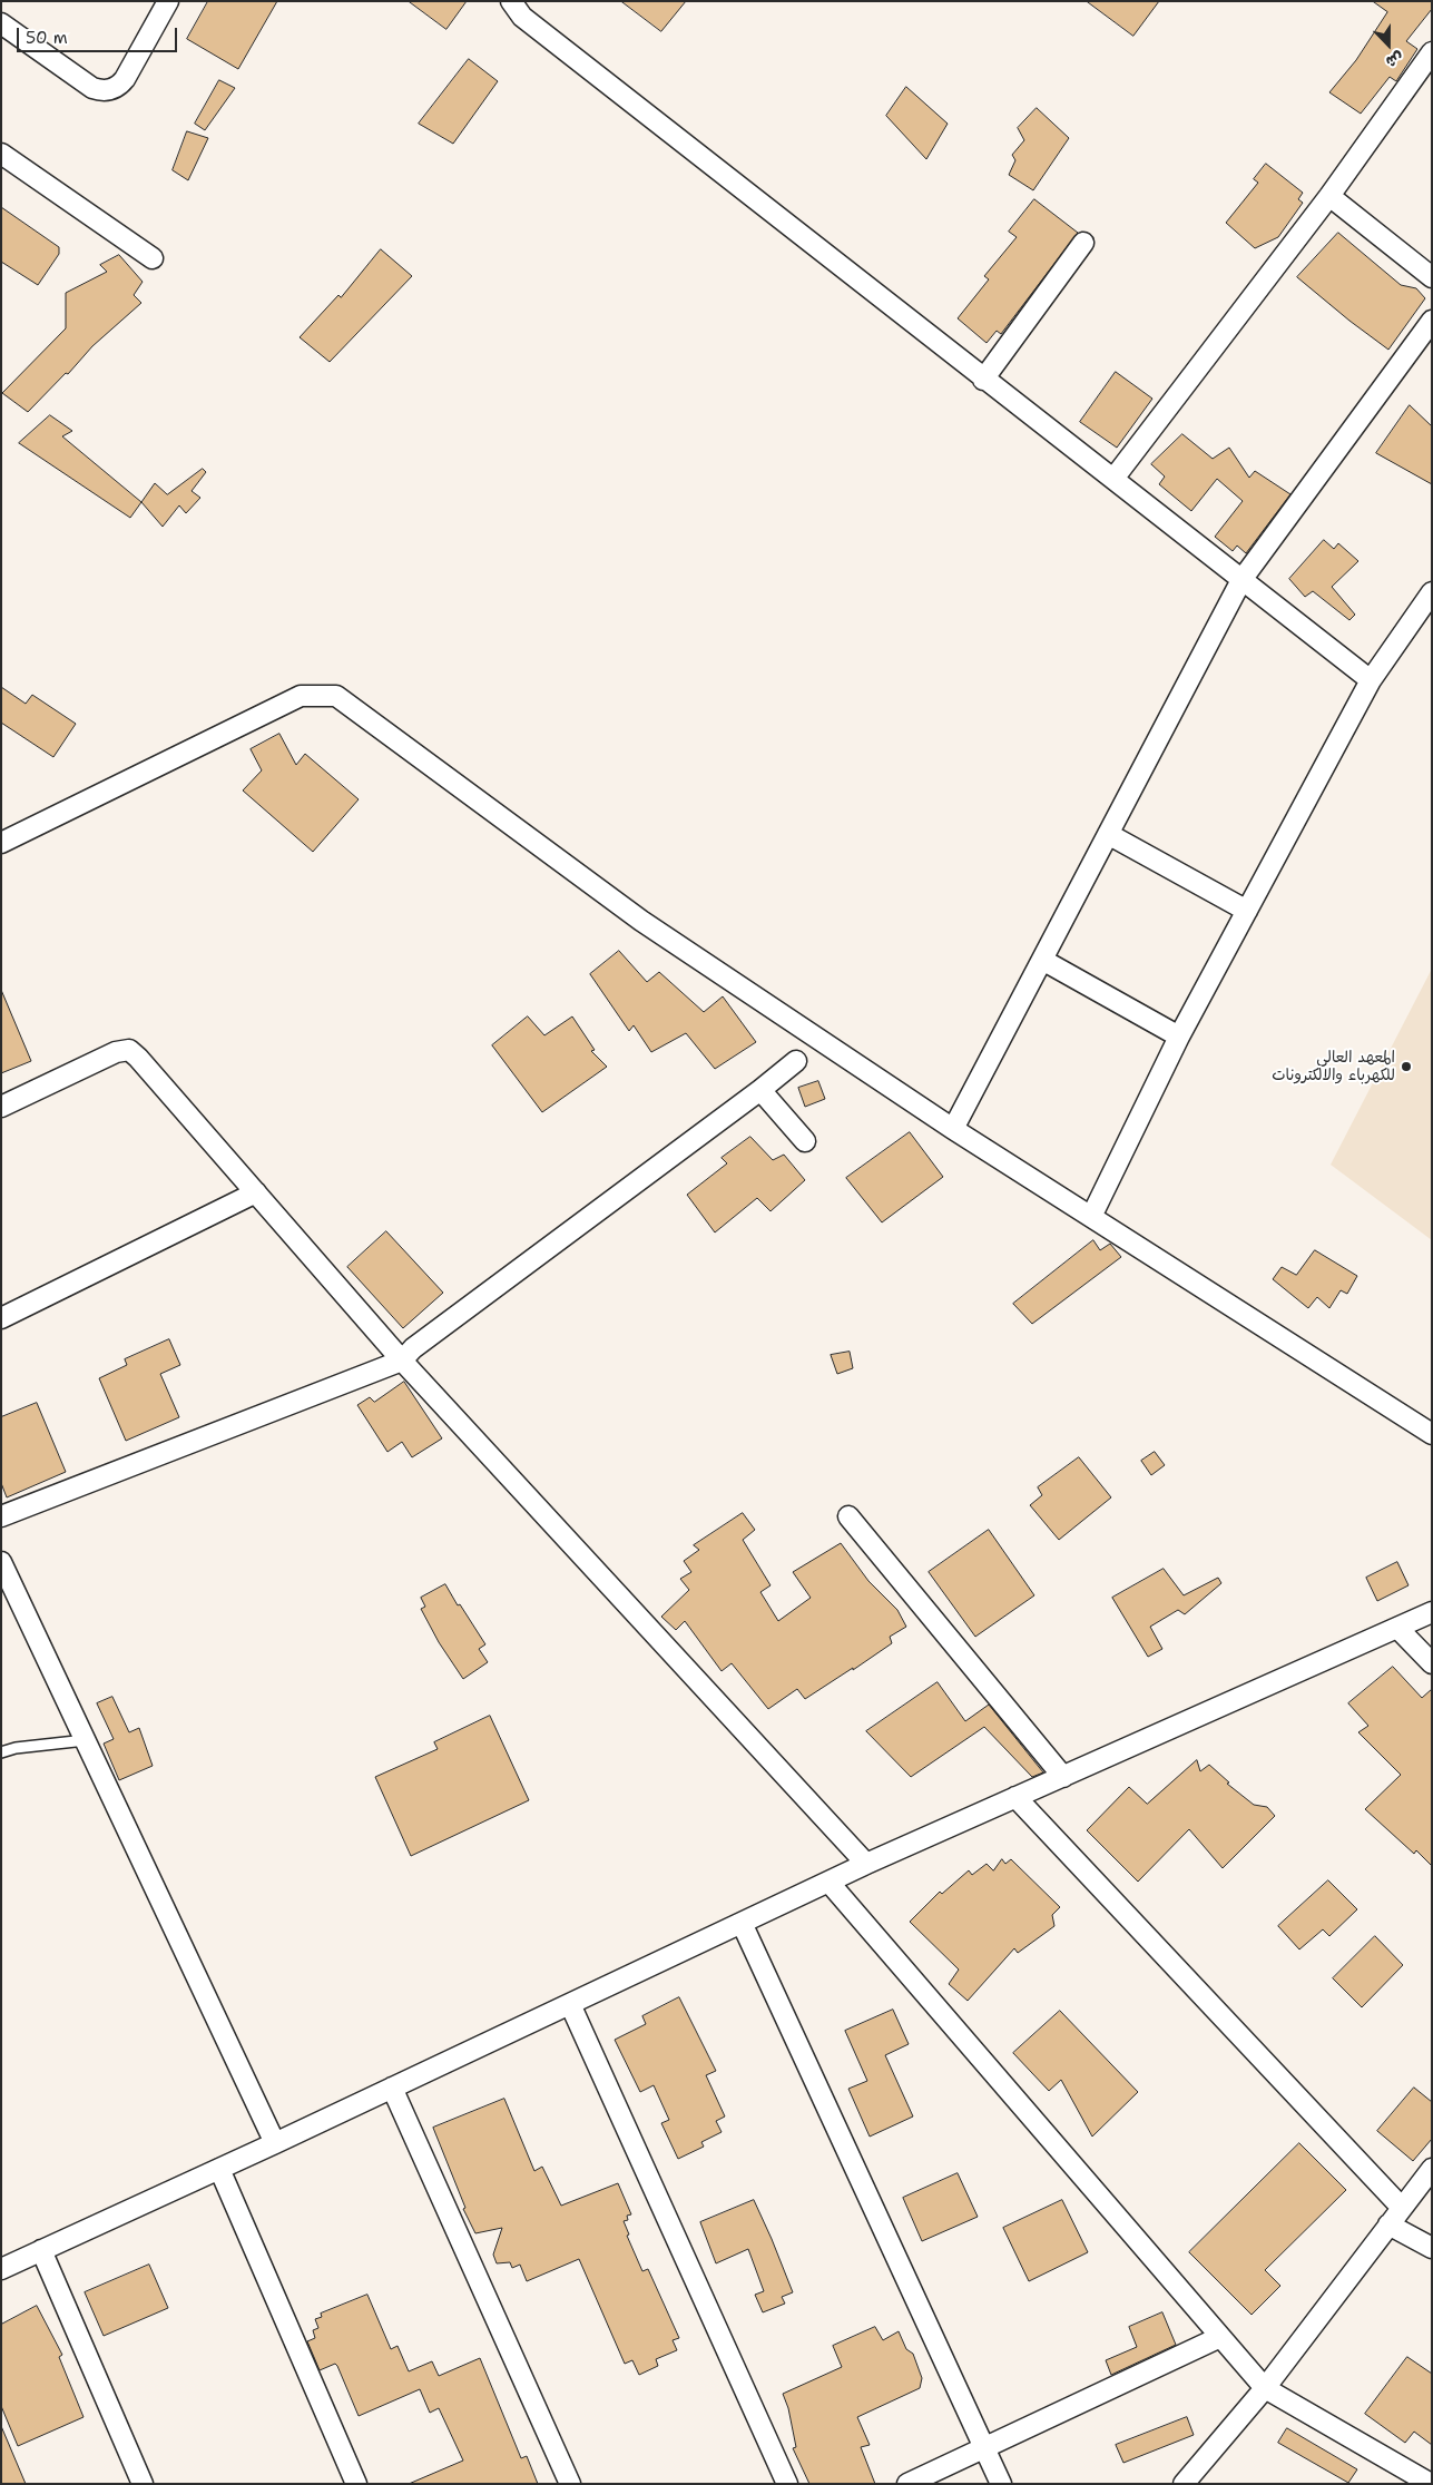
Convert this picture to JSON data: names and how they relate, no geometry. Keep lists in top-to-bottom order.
{
  "places": ["المعهد العالي للكهرباء والالكترونات"],
  "scale_bar": "50 m",
  "north": "bottom"
}
